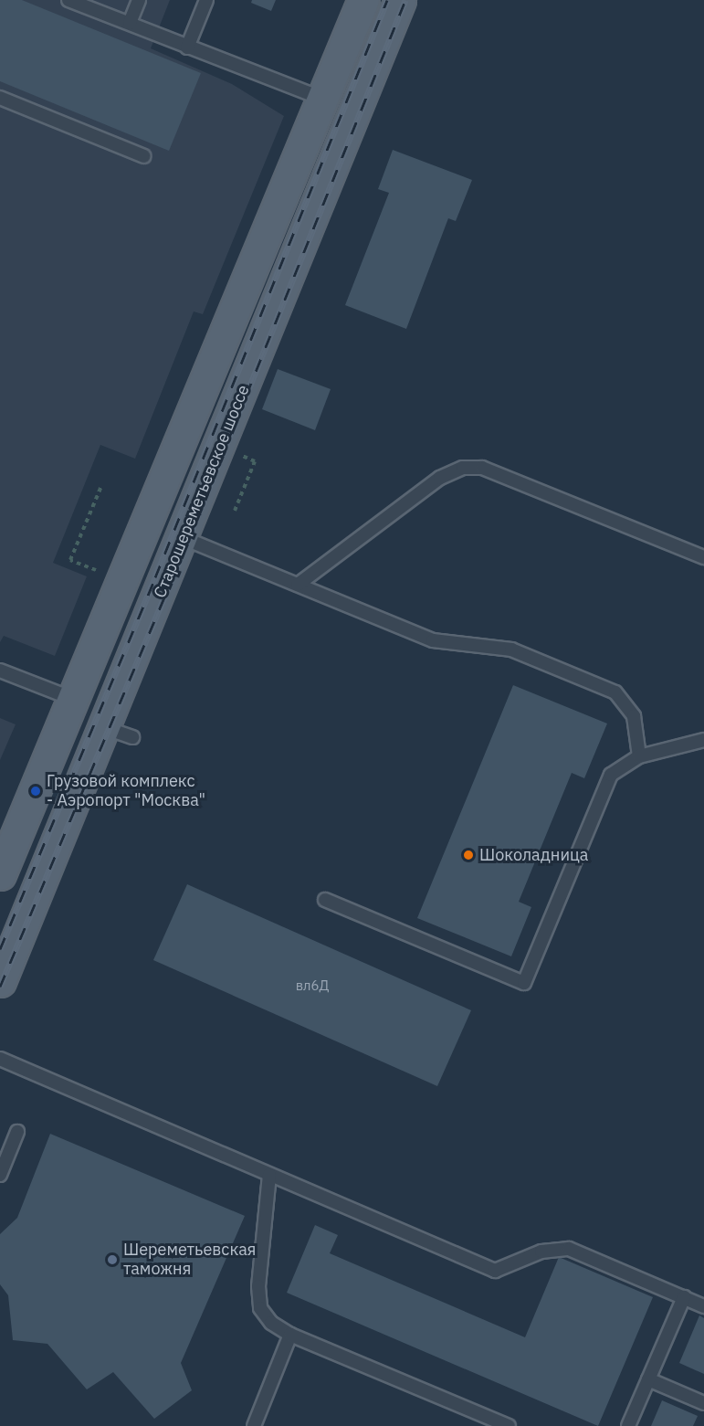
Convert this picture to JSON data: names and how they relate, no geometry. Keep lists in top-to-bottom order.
{
  "streets": {
    "main road": ["Старошереметьевское шоссе"]
  },
  "places": ["Грузовой комплекс - Аэропорт \"Москва\"", "Шоколадница", "Шереметьевская таможня"],
  "house_numbers": ["вл6Д"]
}
